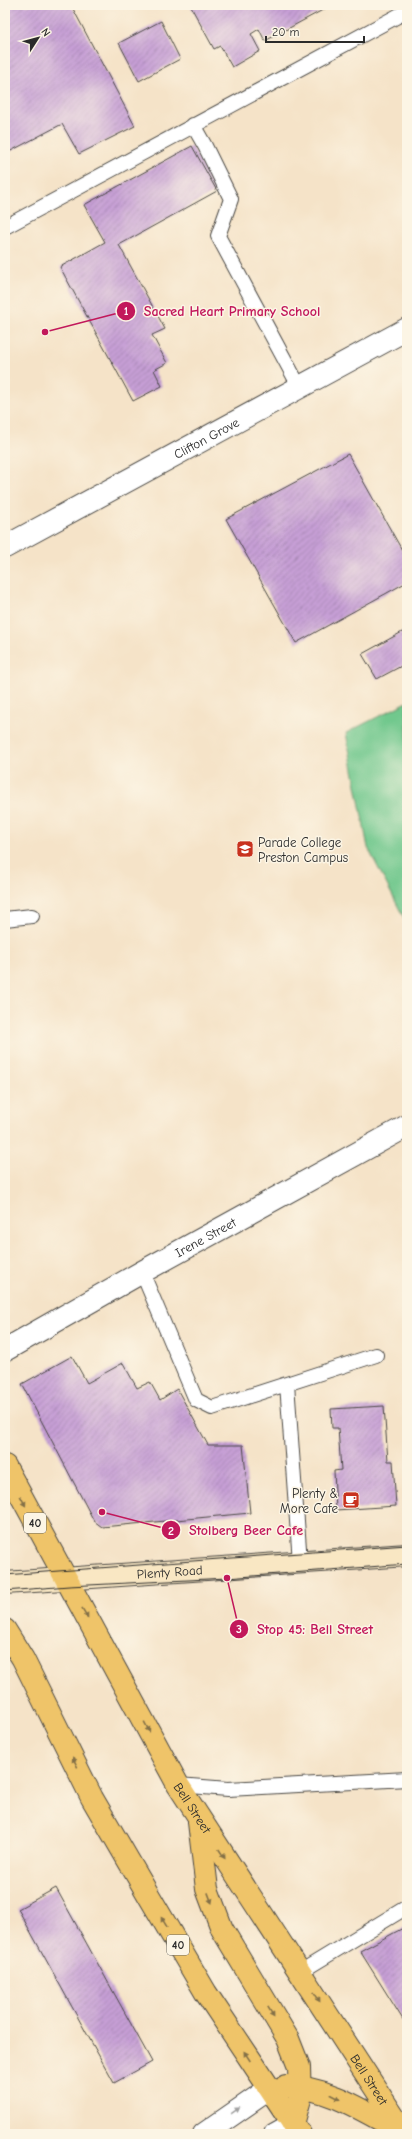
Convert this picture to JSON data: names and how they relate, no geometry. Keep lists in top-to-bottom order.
{
  "streets": {
    "highway": ["40", "Bell Street"],
    "main road": ["Plenty Road"],
    "street": ["Clifton Grove", "Irene Street"]
  },
  "crossings": [
    ["Plenty Road", "Bell Street"]
  ],
  "places": {
    "other": ["Sacred Heart Primary School", "Stolberg Beer Cafe", "Stop 45: Bell Street"],
    "school or university": ["Parade College Preston Campus"],
    "cafe": ["Plenty & More Cafe"]
  },
  "scale_bar": "20 m",
  "north": "top right"
}
